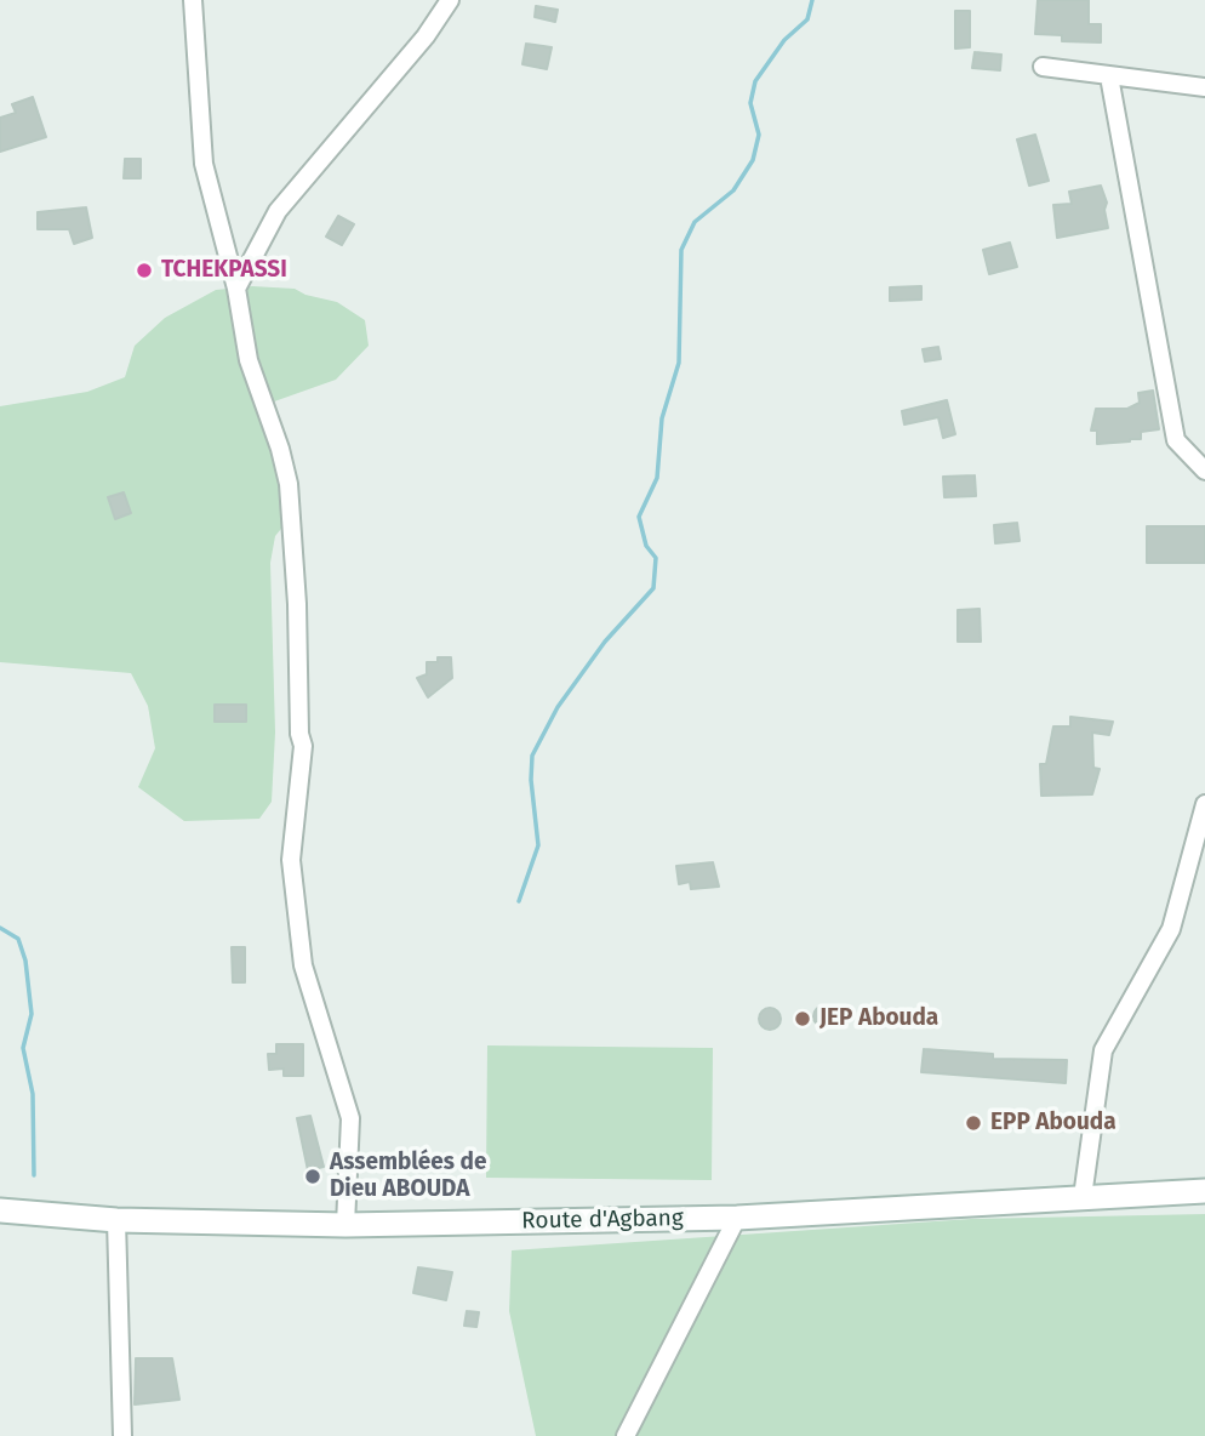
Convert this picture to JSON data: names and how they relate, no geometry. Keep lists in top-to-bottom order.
{
  "streets": {
    "main road": ["Route d'Agbang"]
  },
  "places": [
    "TCHEKPASSI",
    "JEP Abouda",
    "EPP Abouda",
    "Assemblées de Dieu ABOUDA"
  ]
}
